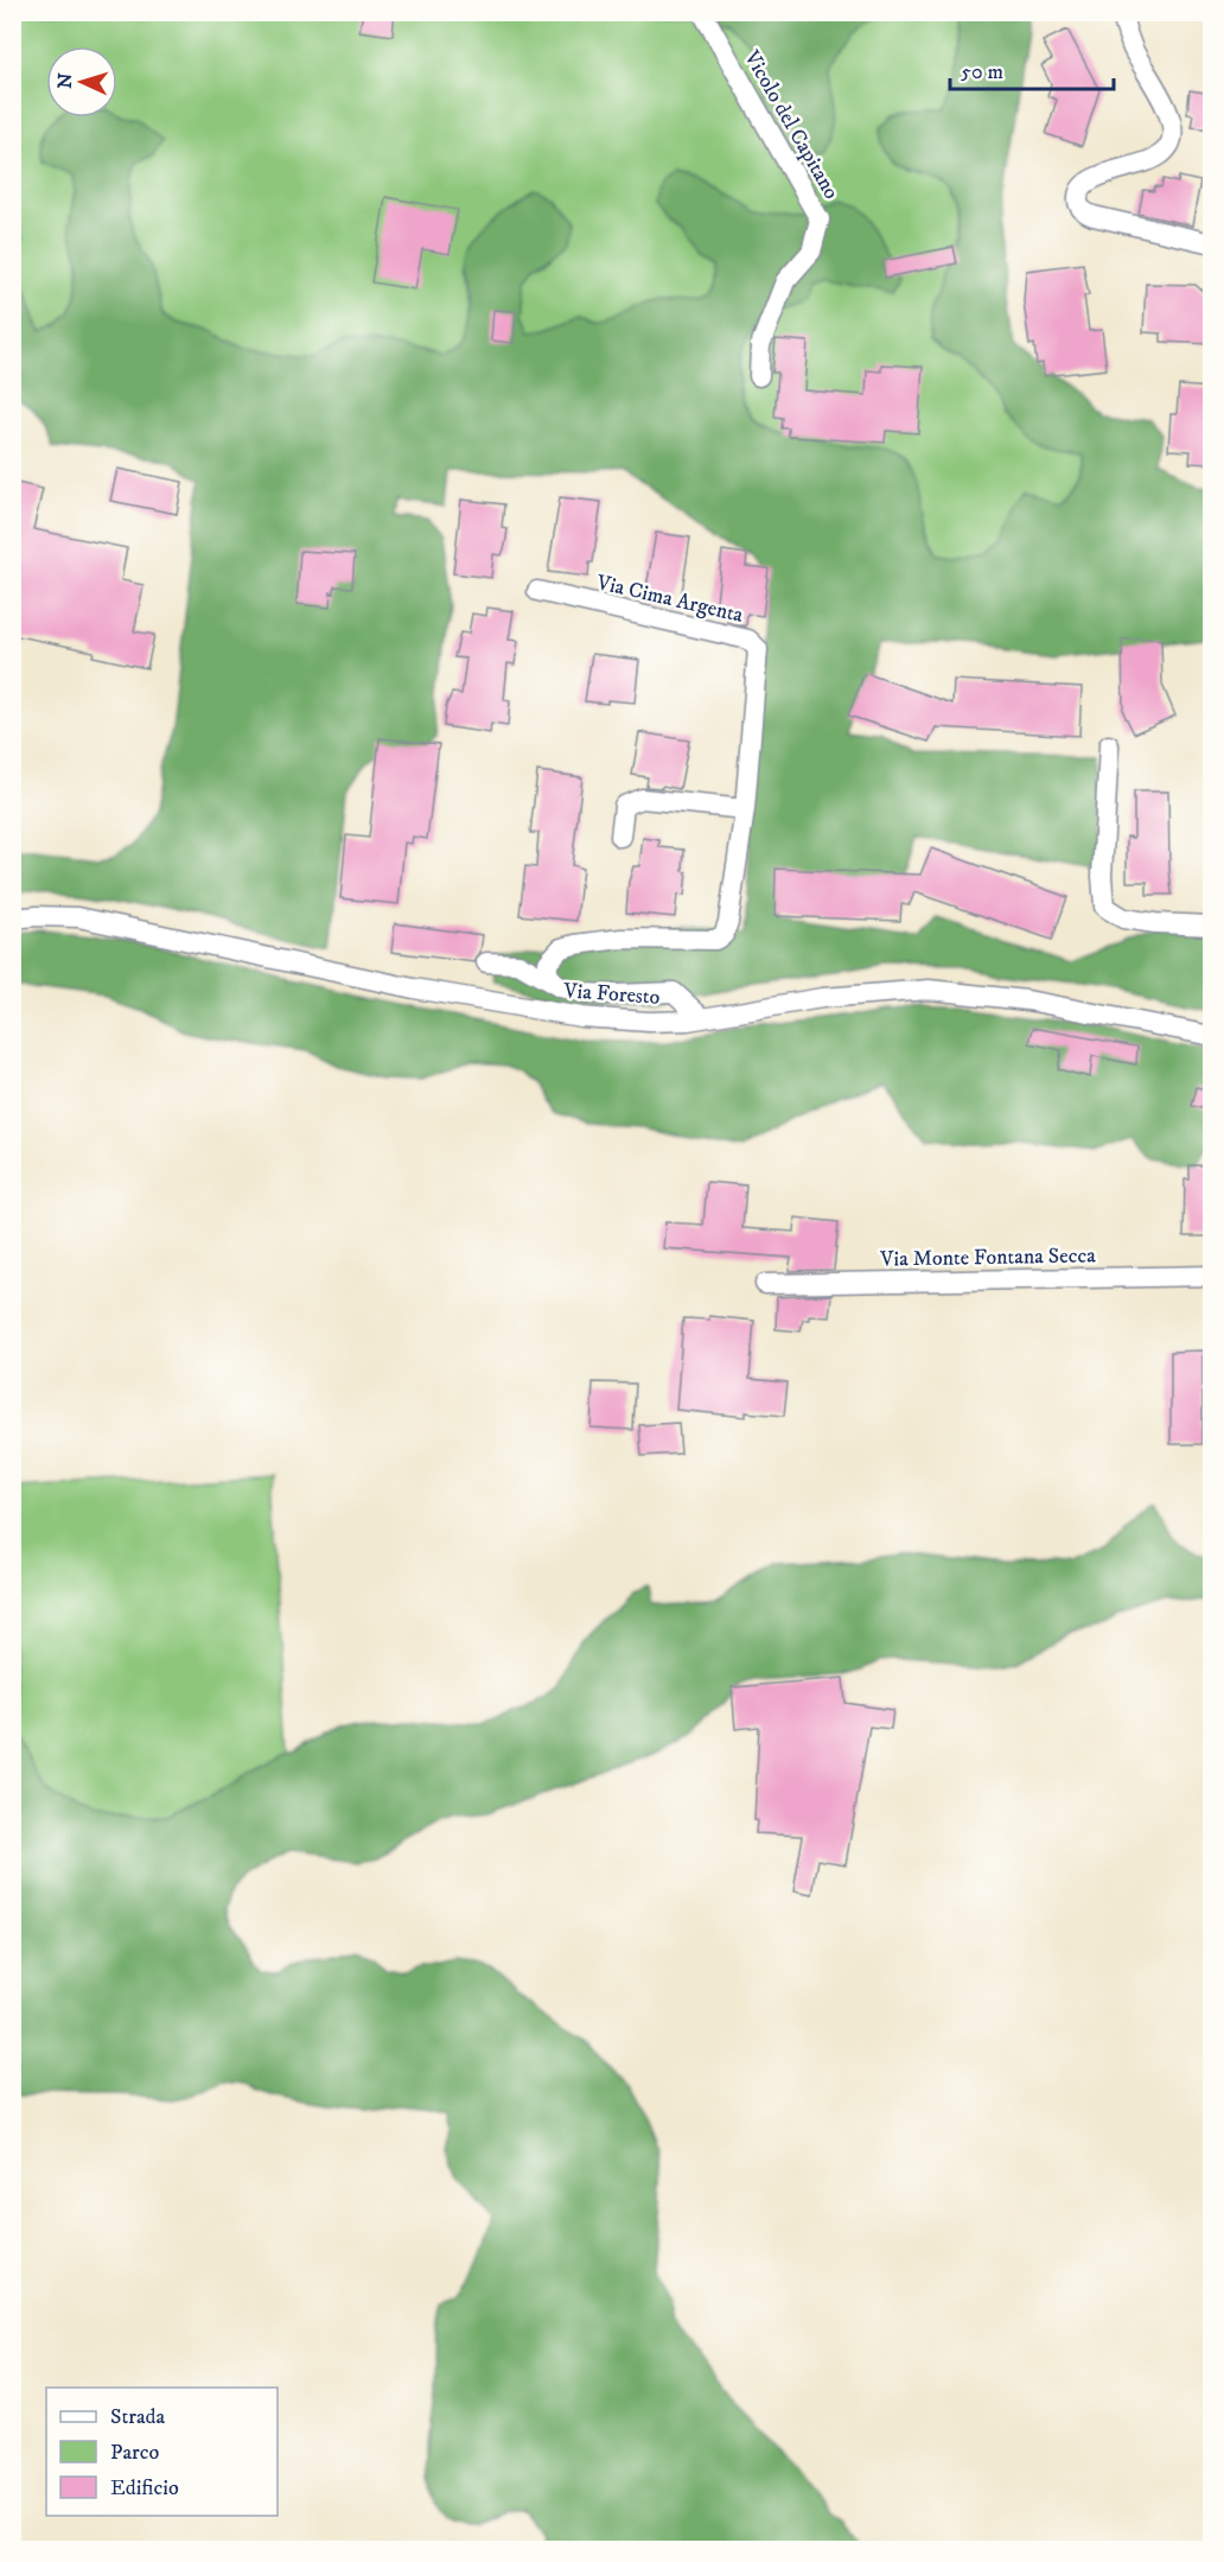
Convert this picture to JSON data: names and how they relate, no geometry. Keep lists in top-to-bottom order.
{
  "streets": {
    "street": [
      "Vicolo del Capitano",
      "Via Cima Argenta",
      "Via Foresto",
      "Via Monte Fontana Secca"
    ]
  },
  "legend": ["Strada", "Parco", "Edificio"],
  "scale_bar": "50 m",
  "north": "left"
}
